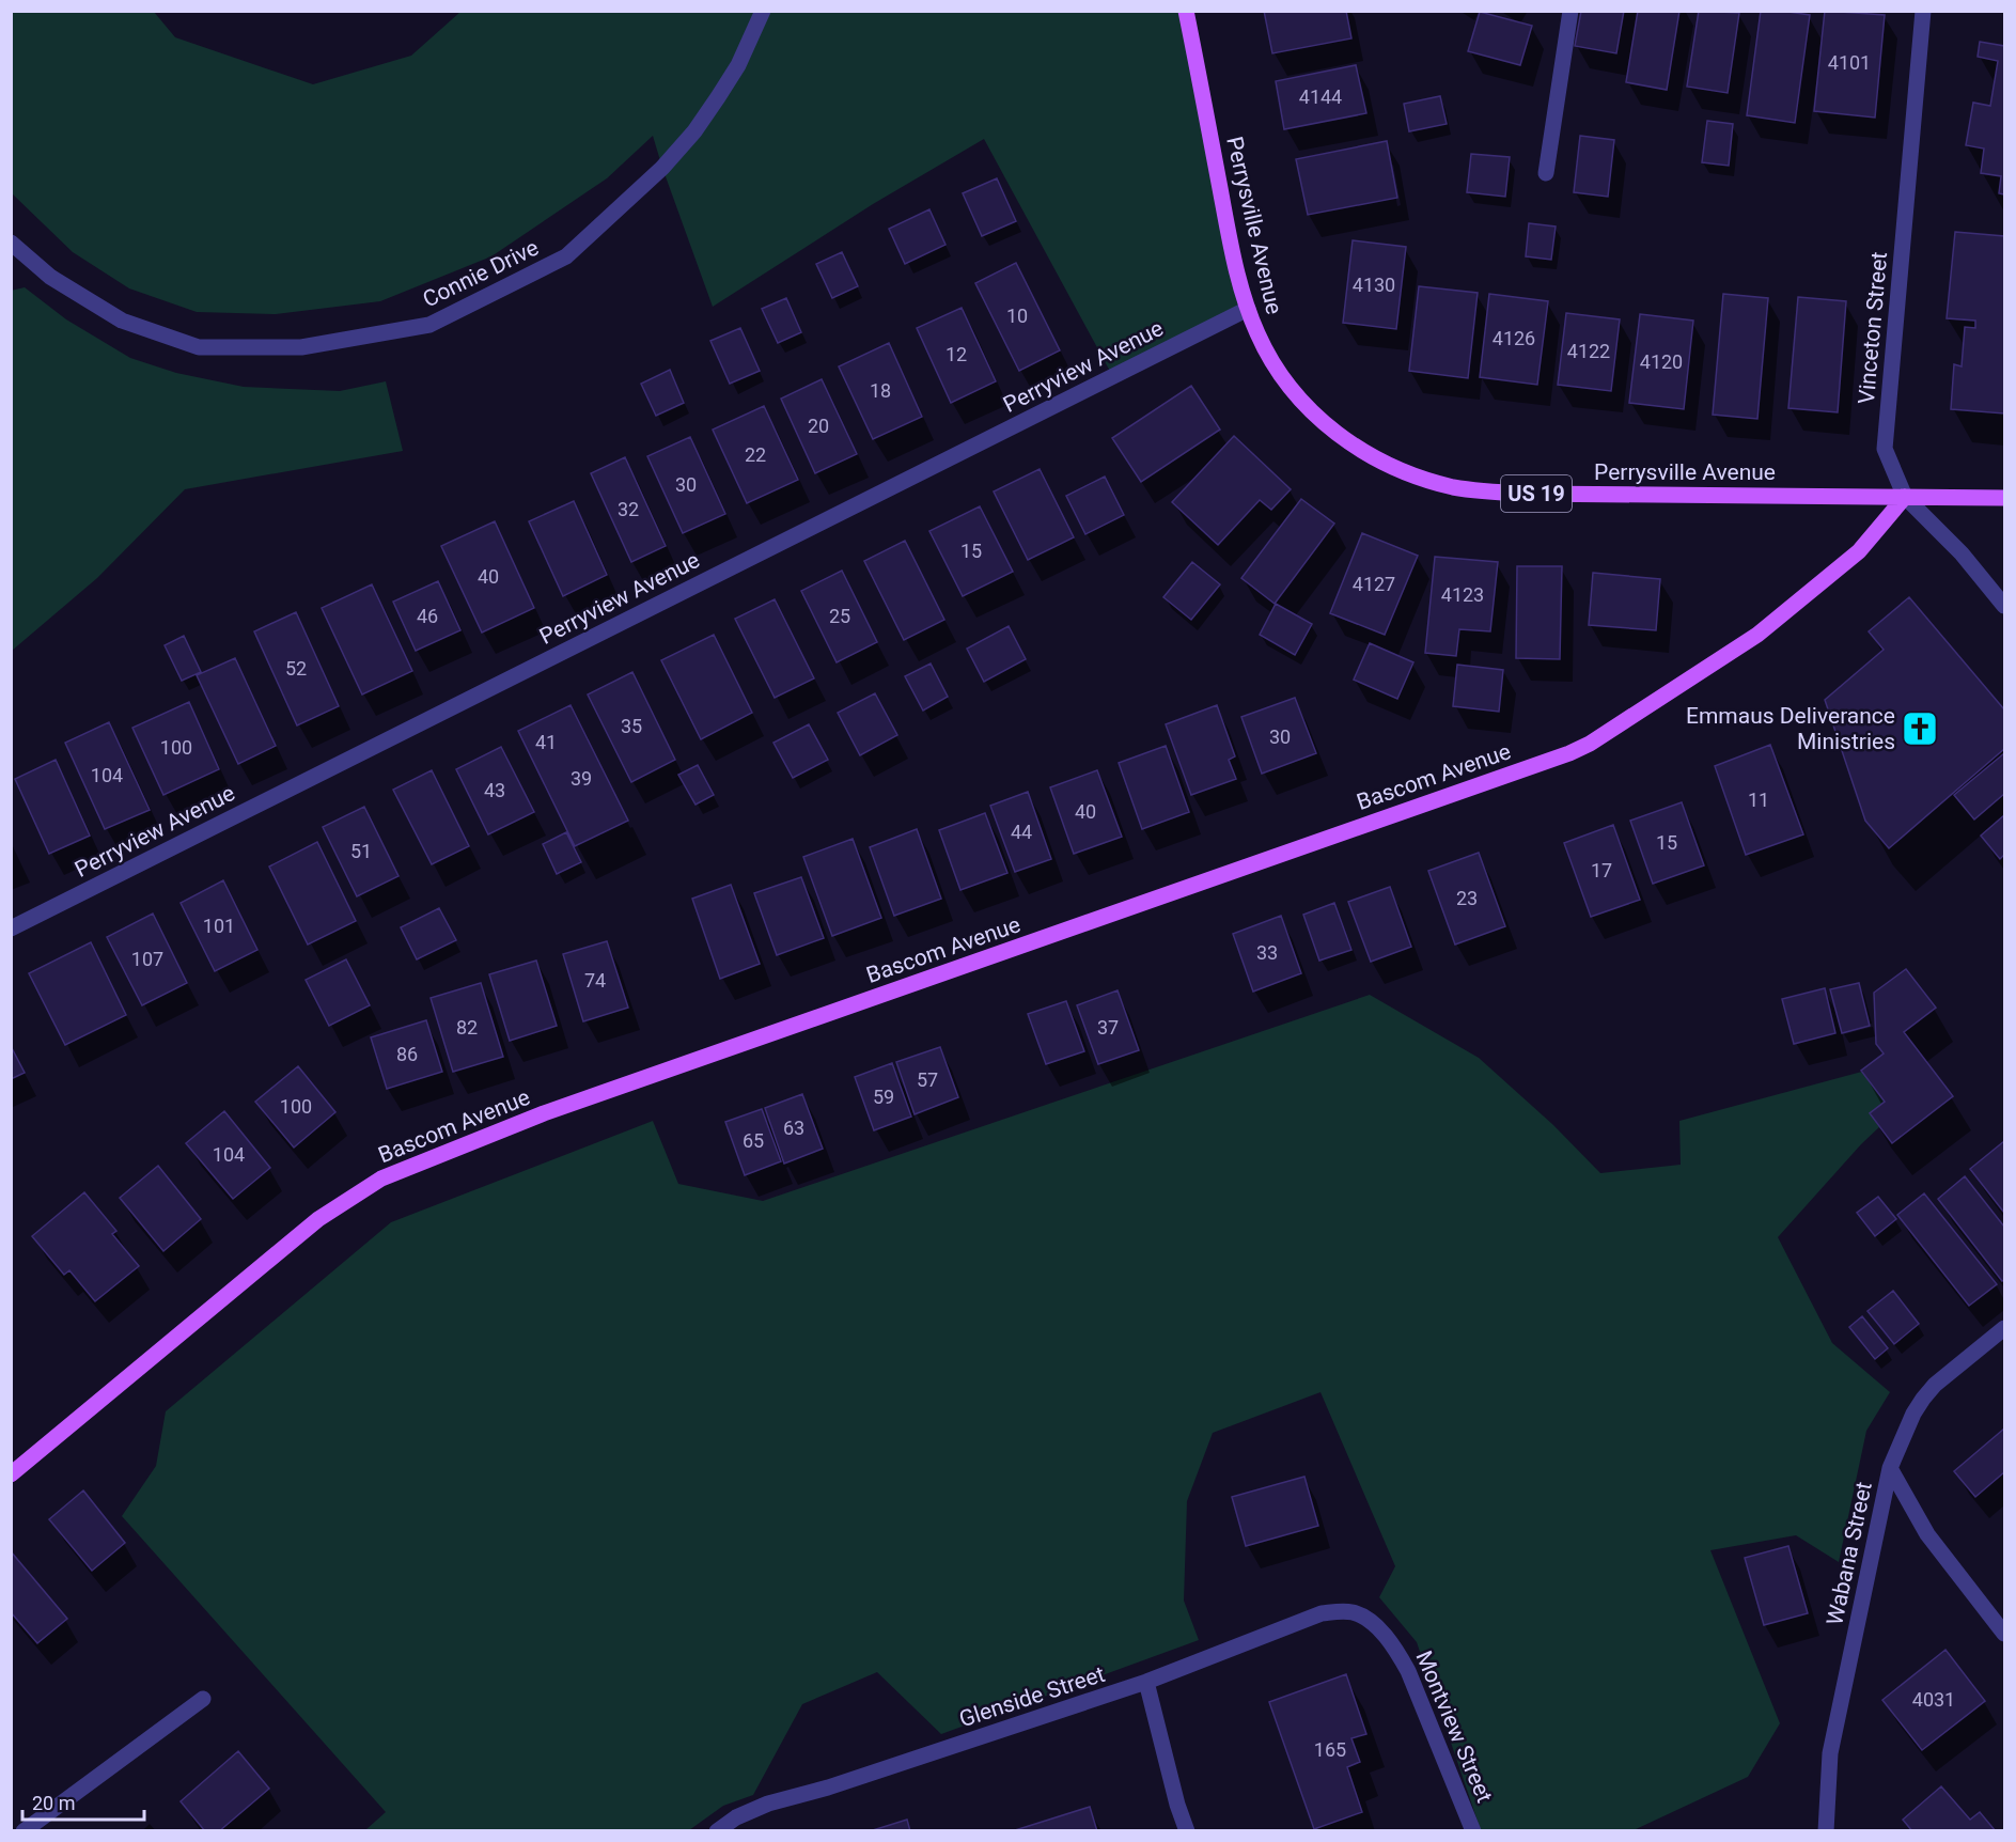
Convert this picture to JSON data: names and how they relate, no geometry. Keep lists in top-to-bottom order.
{
  "streets": {
    "main road": ["Perrysville Avenue", "US 19", "Bascom Avenue"],
    "street": [
      "Connie Drive",
      "Vinceton Street",
      "Perryview Avenue",
      "Wabana Street",
      "Glenside Street",
      "Montview Street"
    ]
  },
  "crossings": [
    ["Perrysville Avenue", "Vinceton Street"],
    ["Perrysville Avenue", "Perryview Avenue"],
    ["Perrysville Avenue", "Bascom Avenue"],
    ["Vinceton Street", "Bascom Avenue"],
    ["Glenside Street", "Montview Street"]
  ],
  "places": {
    "church": ["Emmaus Deliverance Ministries"]
  },
  "house_numbers": [
    "4101",
    "4144",
    "4130",
    "10",
    "4126",
    "4122",
    "12",
    "4120",
    "18",
    "20",
    "22",
    "30",
    "32",
    "15",
    "40",
    "4127",
    "4123",
    "46",
    "25",
    "52",
    "35",
    "30",
    "41",
    "100",
    "104",
    "39",
    "43",
    "11",
    "40",
    "44",
    "15",
    "51",
    "17",
    "23",
    "101",
    "33",
    "107",
    "74",
    "82",
    "37",
    "86",
    "57",
    "59",
    "100",
    "63",
    "65",
    "104",
    "4031",
    "165"
  ],
  "scale_bar": "20 m"
}
